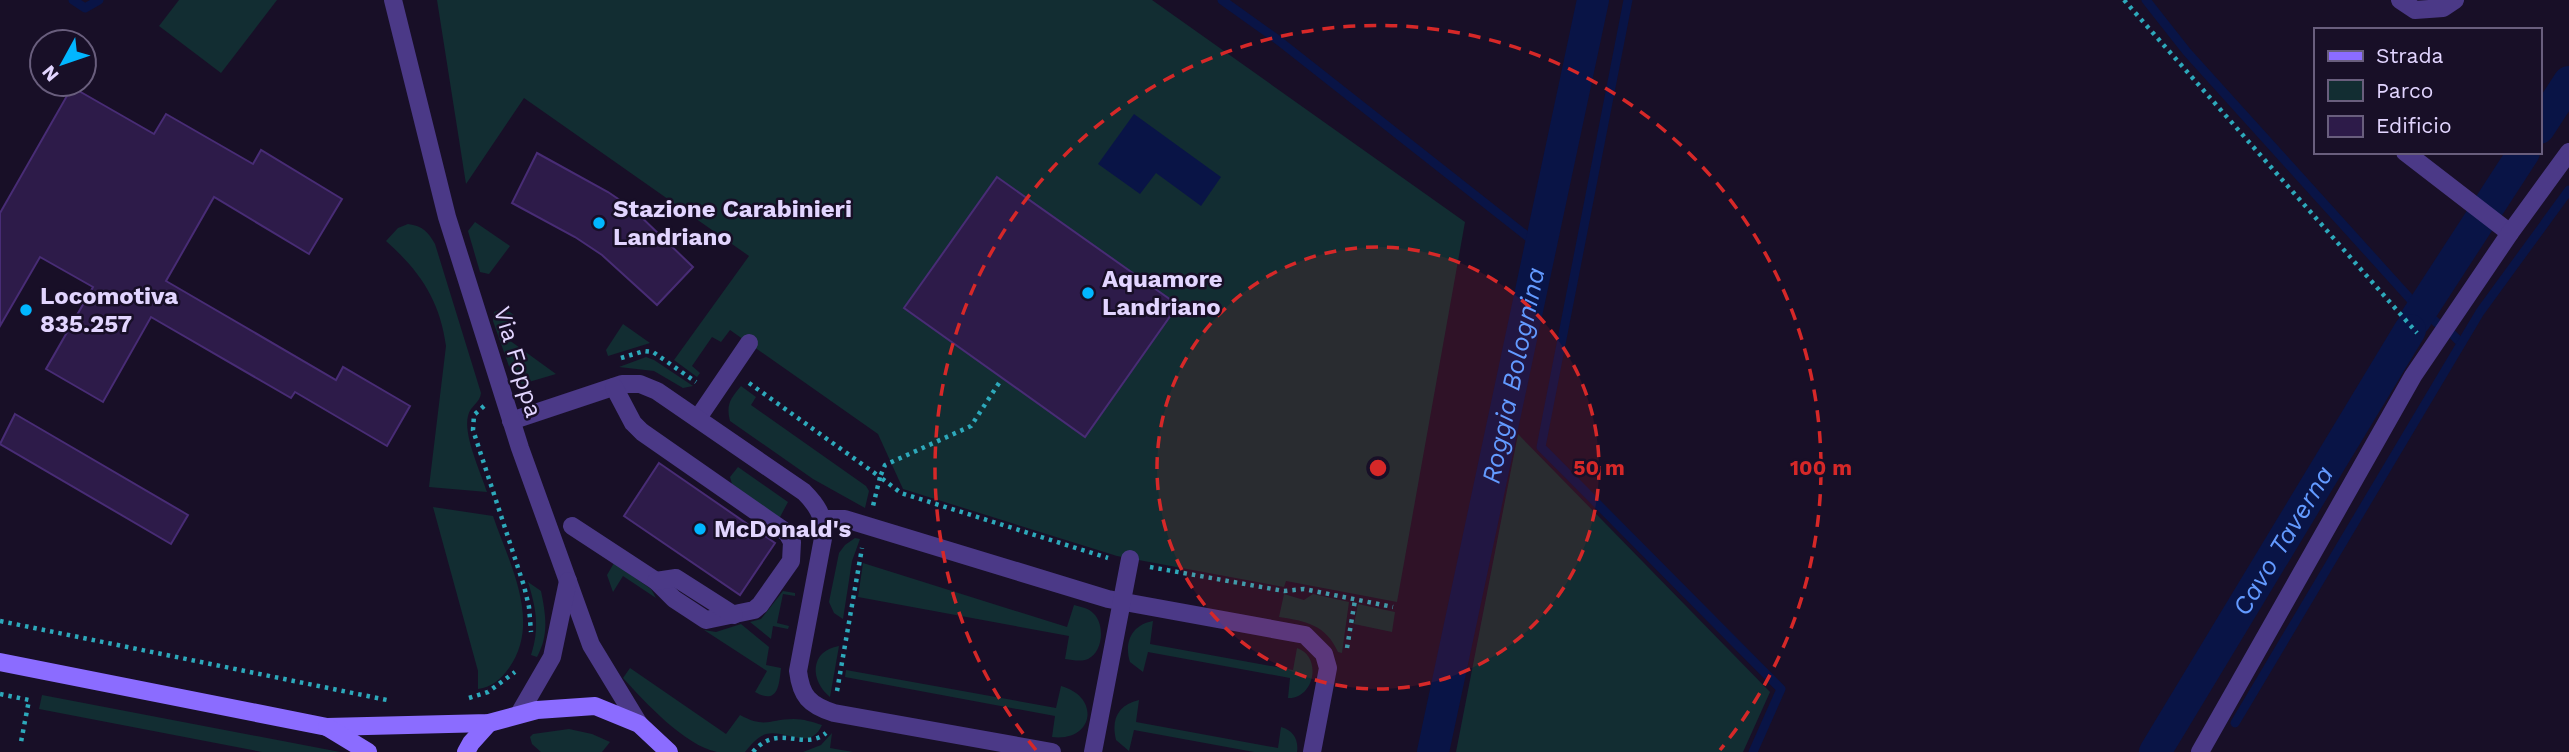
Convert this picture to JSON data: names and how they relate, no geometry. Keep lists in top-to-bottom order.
{
  "streets": {
    "street": ["Via Foppa"]
  },
  "water": ["Roggia Bolognina", "Cavo Taverna"],
  "places": [
    "Stazione Carabinieri Landriano",
    "Aquamore Landriano",
    "Locomotiva 835.257",
    "McDonald's"
  ],
  "legend": ["Strada", "Parco", "Edificio"],
  "north": "bottom left",
  "rings": ["50 m", "100 m"]
}
